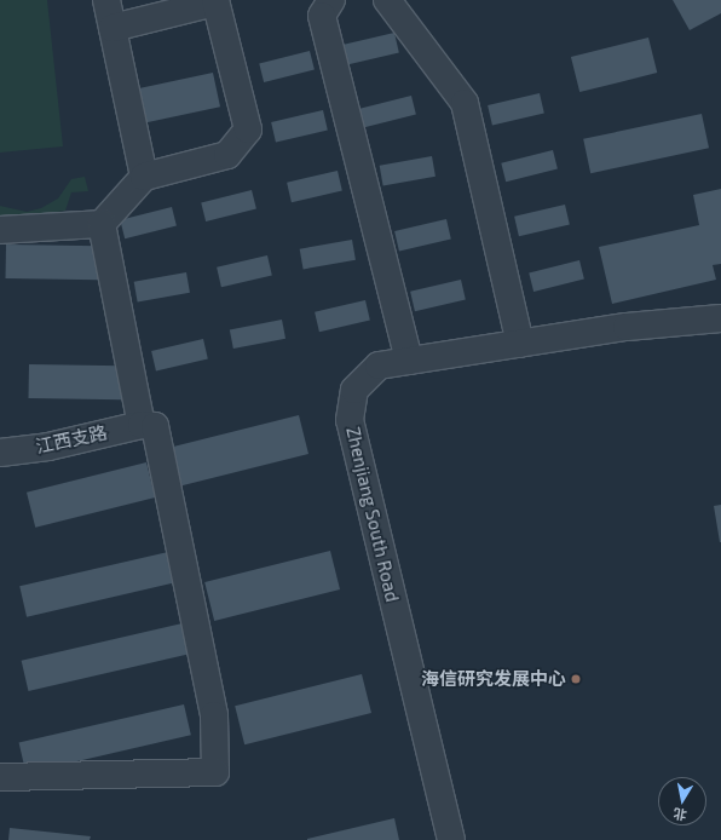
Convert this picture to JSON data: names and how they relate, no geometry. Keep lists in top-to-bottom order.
{
  "streets": {
    "street": ["江西支路", "Zhenjiang South Road"]
  },
  "places": ["海信研究发展中心"],
  "north": "bottom"
}
